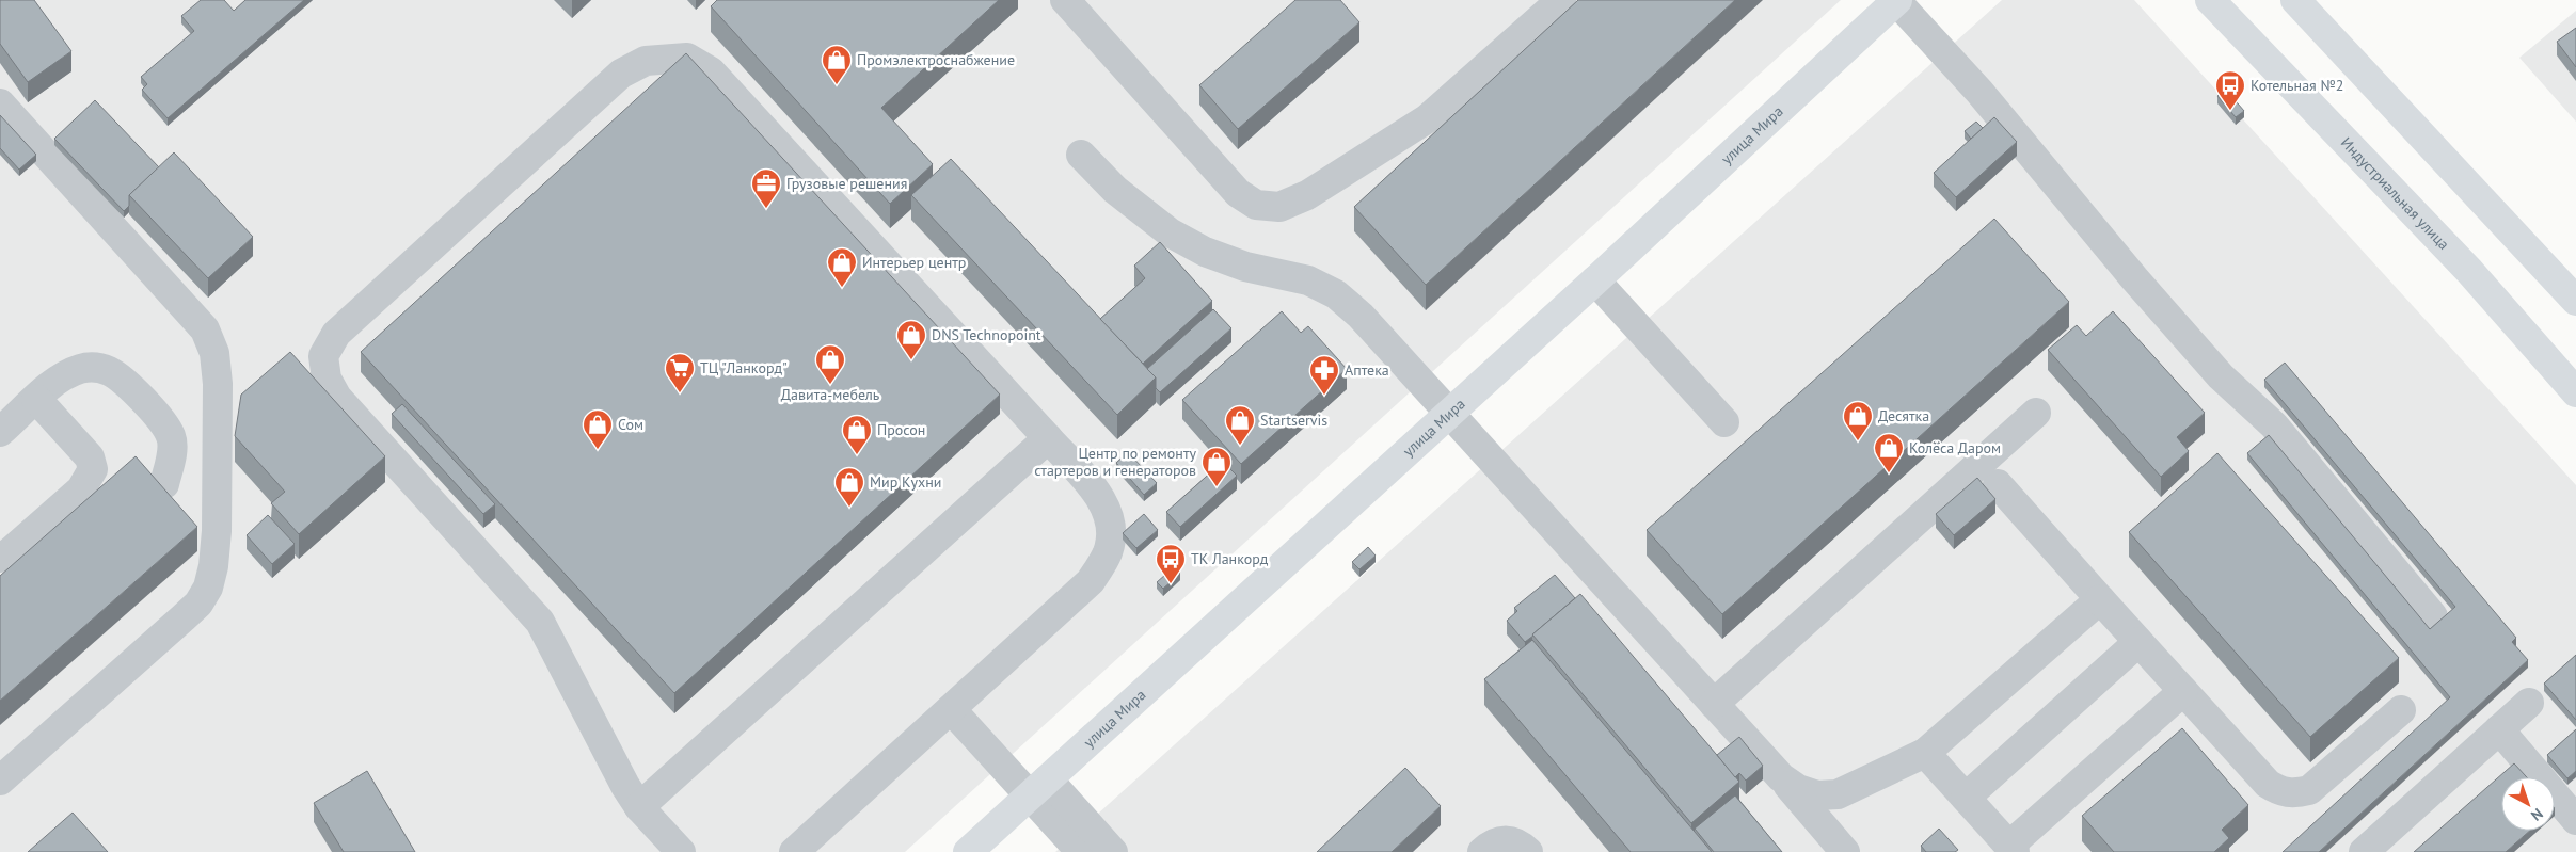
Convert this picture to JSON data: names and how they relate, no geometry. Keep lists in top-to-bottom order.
{
  "streets": {
    "main road": ["улица Мира", "Индустриальная улица"]
  },
  "places": {
    "shop": [
      "Промэлектроснабжение",
      "Интерьер центр",
      "DNS Technopoint",
      "Давита-мебель",
      "Десятка",
      "Startservis",
      "Сом",
      "Просон",
      "Колёса Даром",
      "Центр по ремонту стартеров и генераторов",
      "Мир Кухни"
    ],
    "bus stop": ["Котельная №2", "ТК Ланкорд"],
    "office": ["Грузовые решения"],
    "supermarket": ["ТЦ \"Ланкорд\""],
    "pharmacy": ["Аптека"]
  },
  "north": "bottom right"
}
